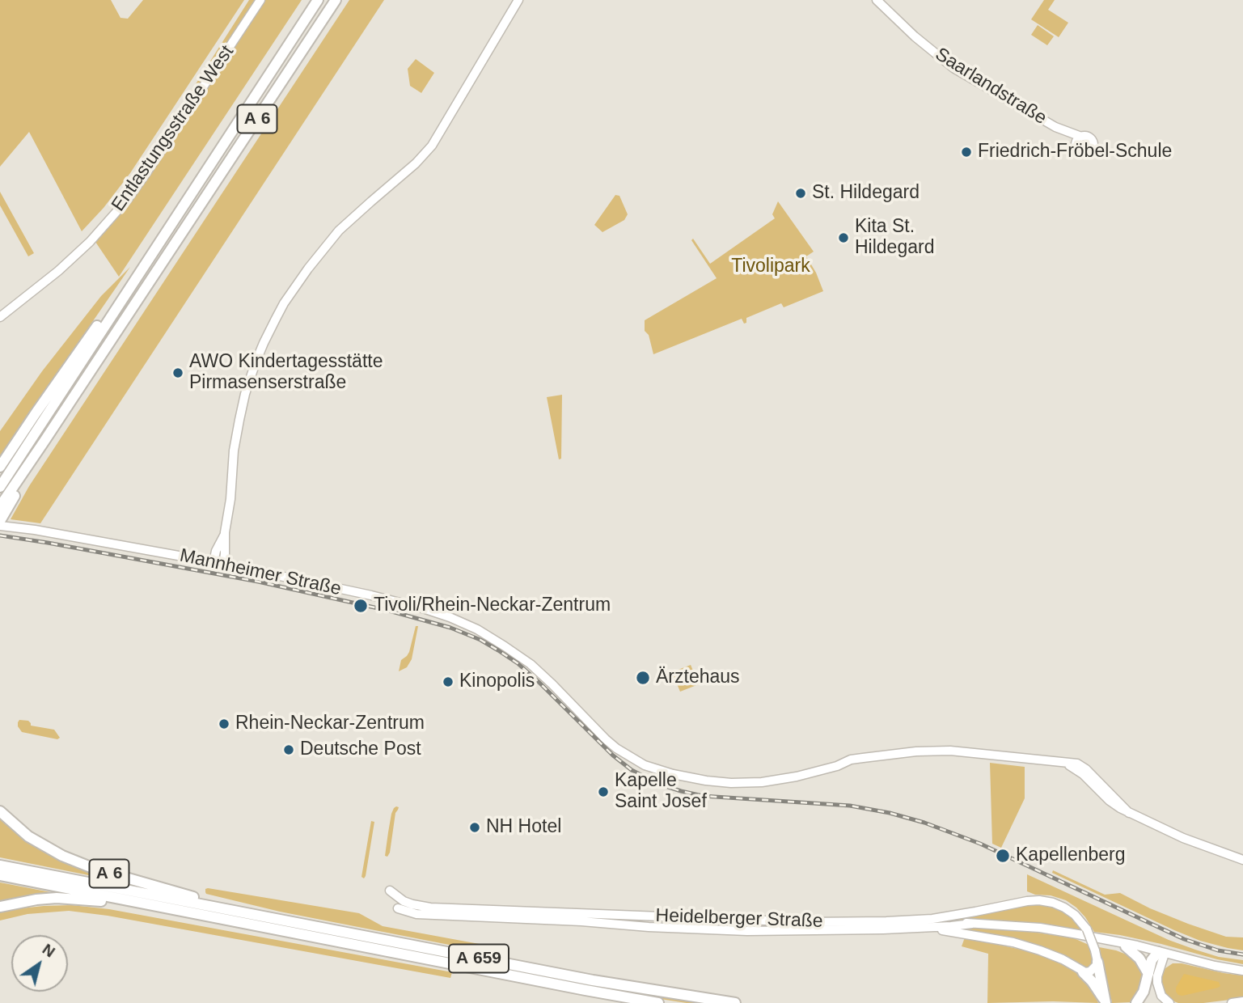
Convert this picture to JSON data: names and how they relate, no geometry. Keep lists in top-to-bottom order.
{
  "streets": {
    "highway": ["A 6", "A 659"],
    "street": [
      "Saarlandstraße",
      "Entlastungsstraße West",
      "Mannheimer Straße",
      "Heidelberger Straße"
    ]
  },
  "crossings": [
    ["A 6", "Mannheimer Straße"],
    ["A 6", "A 659"]
  ],
  "parks": ["Tivolipark"],
  "places": [
    "Friedrich-Fröbel-Schule",
    "St. Hildegard",
    "Kita St. Hildegard",
    "AWO Kindertagesstätte Pirmasenserstraße",
    "Tivoli/Rhein-Neckar-Zentrum",
    "Ärztehaus",
    "Kinopolis",
    "Rhein-Neckar-Zentrum",
    "Deutsche Post",
    "Kapelle Saint Josef",
    "NH Hotel",
    "Kapellenberg"
  ],
  "north": "top right"
}
